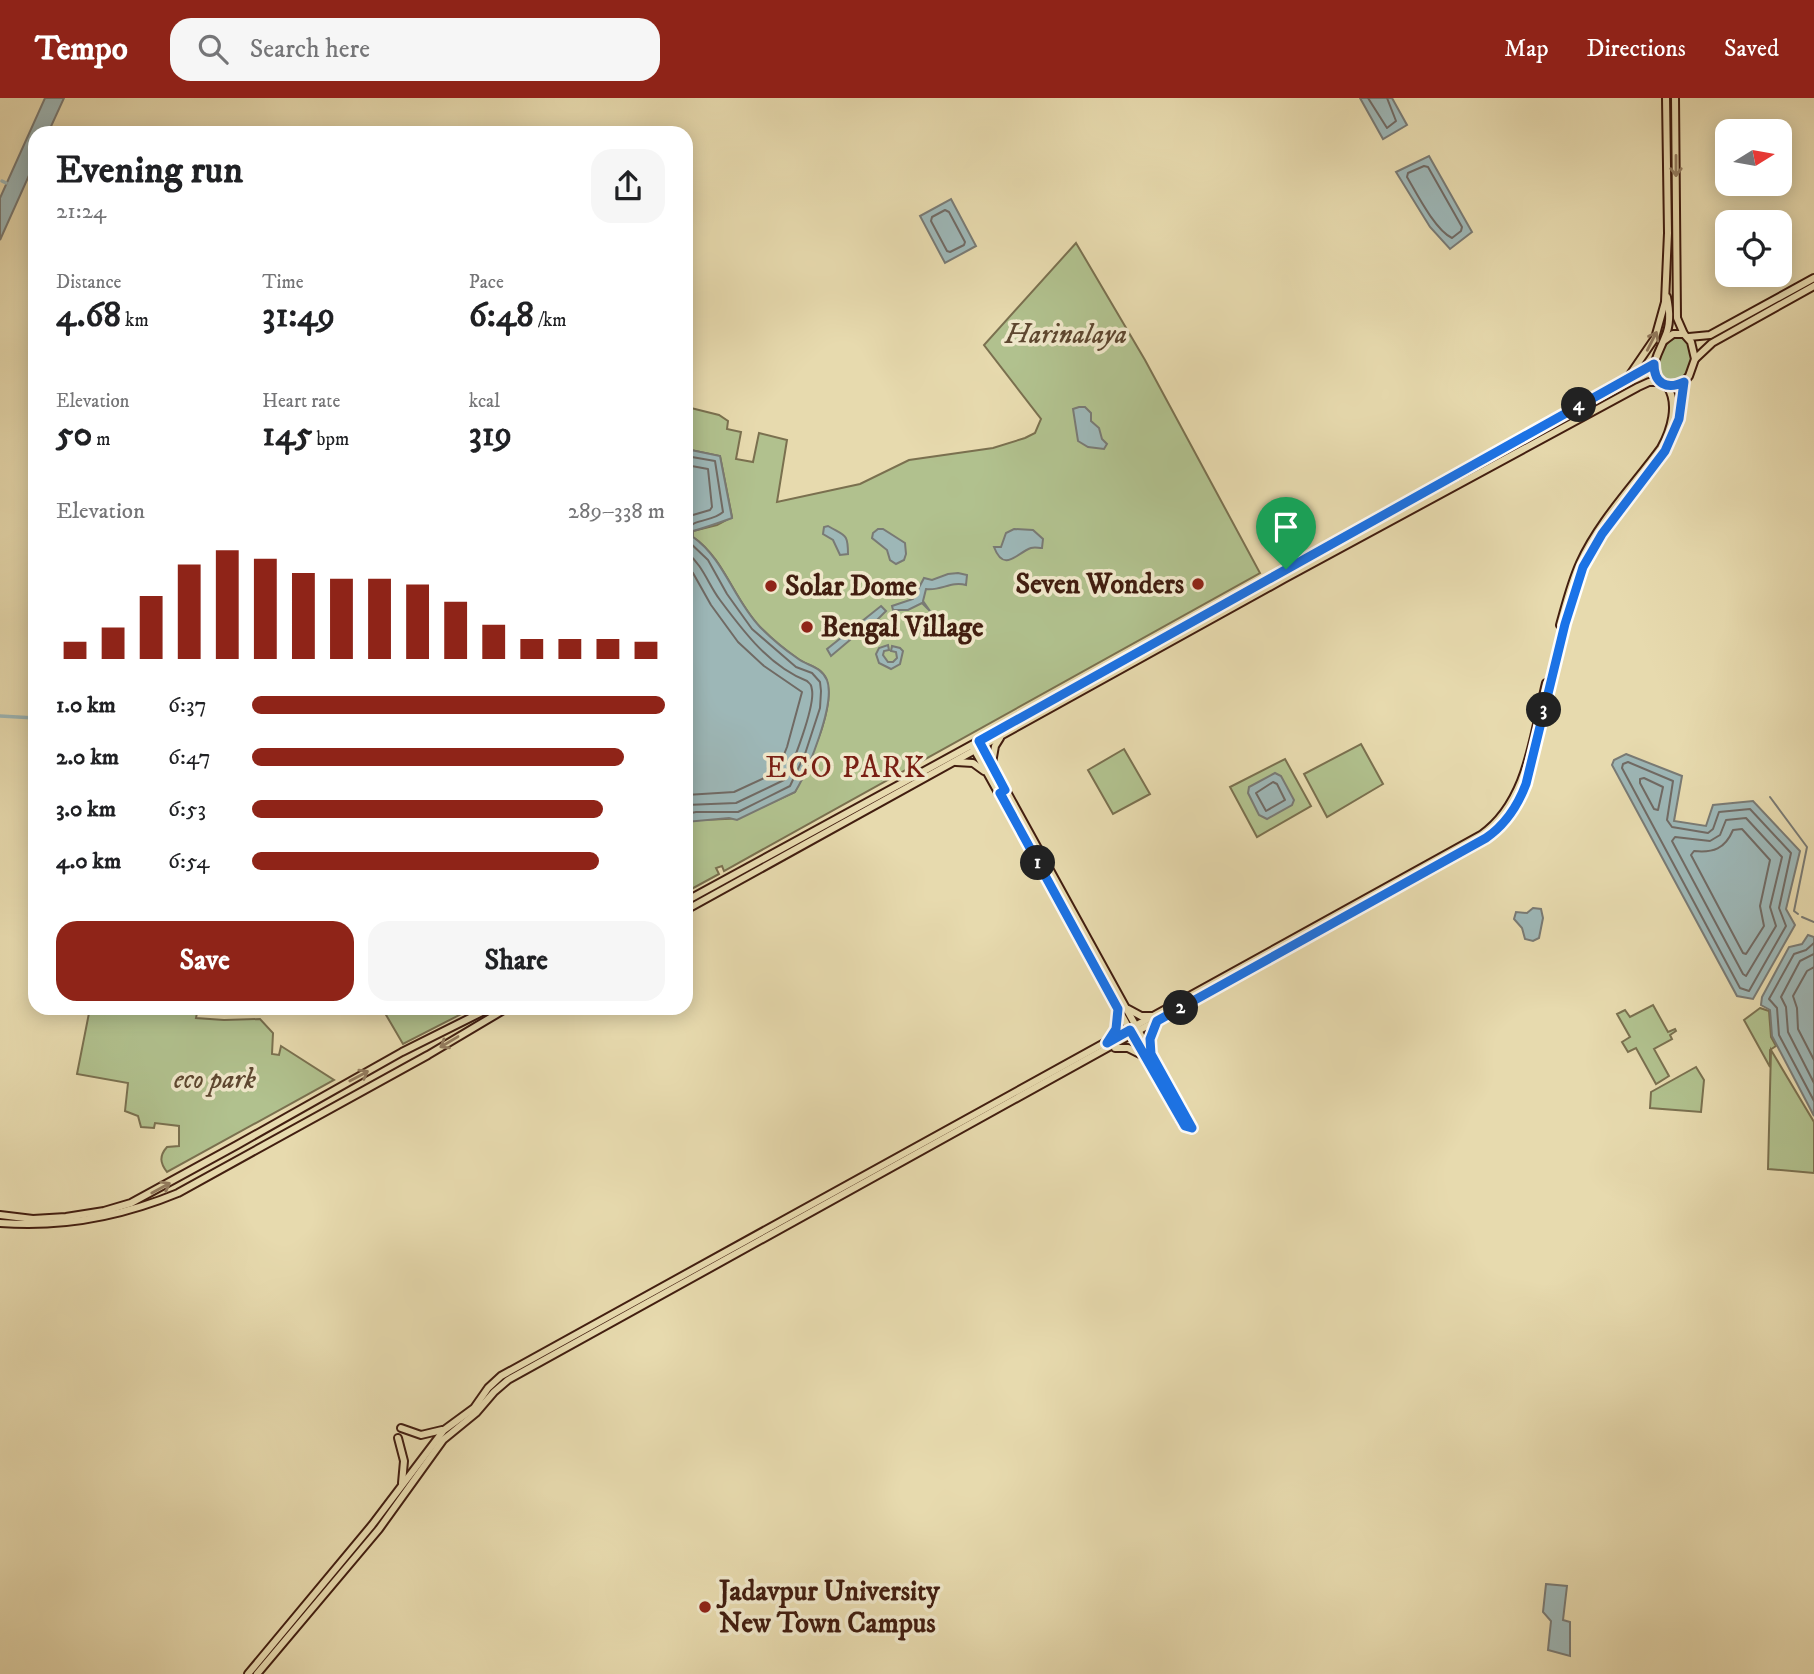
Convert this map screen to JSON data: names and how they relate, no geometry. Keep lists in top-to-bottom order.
{
  "districts": ["ECO PARK"],
  "parks": ["Harinalaya", "eco park"],
  "places": [
    "Seven Wonders",
    "Solar Dome",
    "Bengal Village",
    "Jadavpur University New Town Campus"
  ],
  "north": "right",
  "page": {
    "header": "Tempo",
    "search": "Search here",
    "nav": ["Map", "Directions", "Saved"],
    "heading": ["Evening run", "21:24"],
    "stats": [
      ["Distance", "4.68 km"],
      ["Time", "31:49"],
      ["Pace", "6:48 /km"],
      ["Elevation", "50 m"],
      ["Heart rate", "145 bpm"],
      ["kcal", "319"]
    ],
    "pins": [
      "4",
      "3",
      "1",
      "2"
    ],
    "chart": ["Elevation", "289–338 m"],
    "list": [
      {
        "name": "1.0 km",
        "note": "6:37"
      },
      {
        "name": "2.0 km",
        "note": "6:47"
      },
      {
        "name": "3.0 km",
        "note": "6:53"
      },
      {
        "name": "4.0 km",
        "note": "6:54"
      }
    ],
    "buttons": ["Save", "Share"]
  }
}
